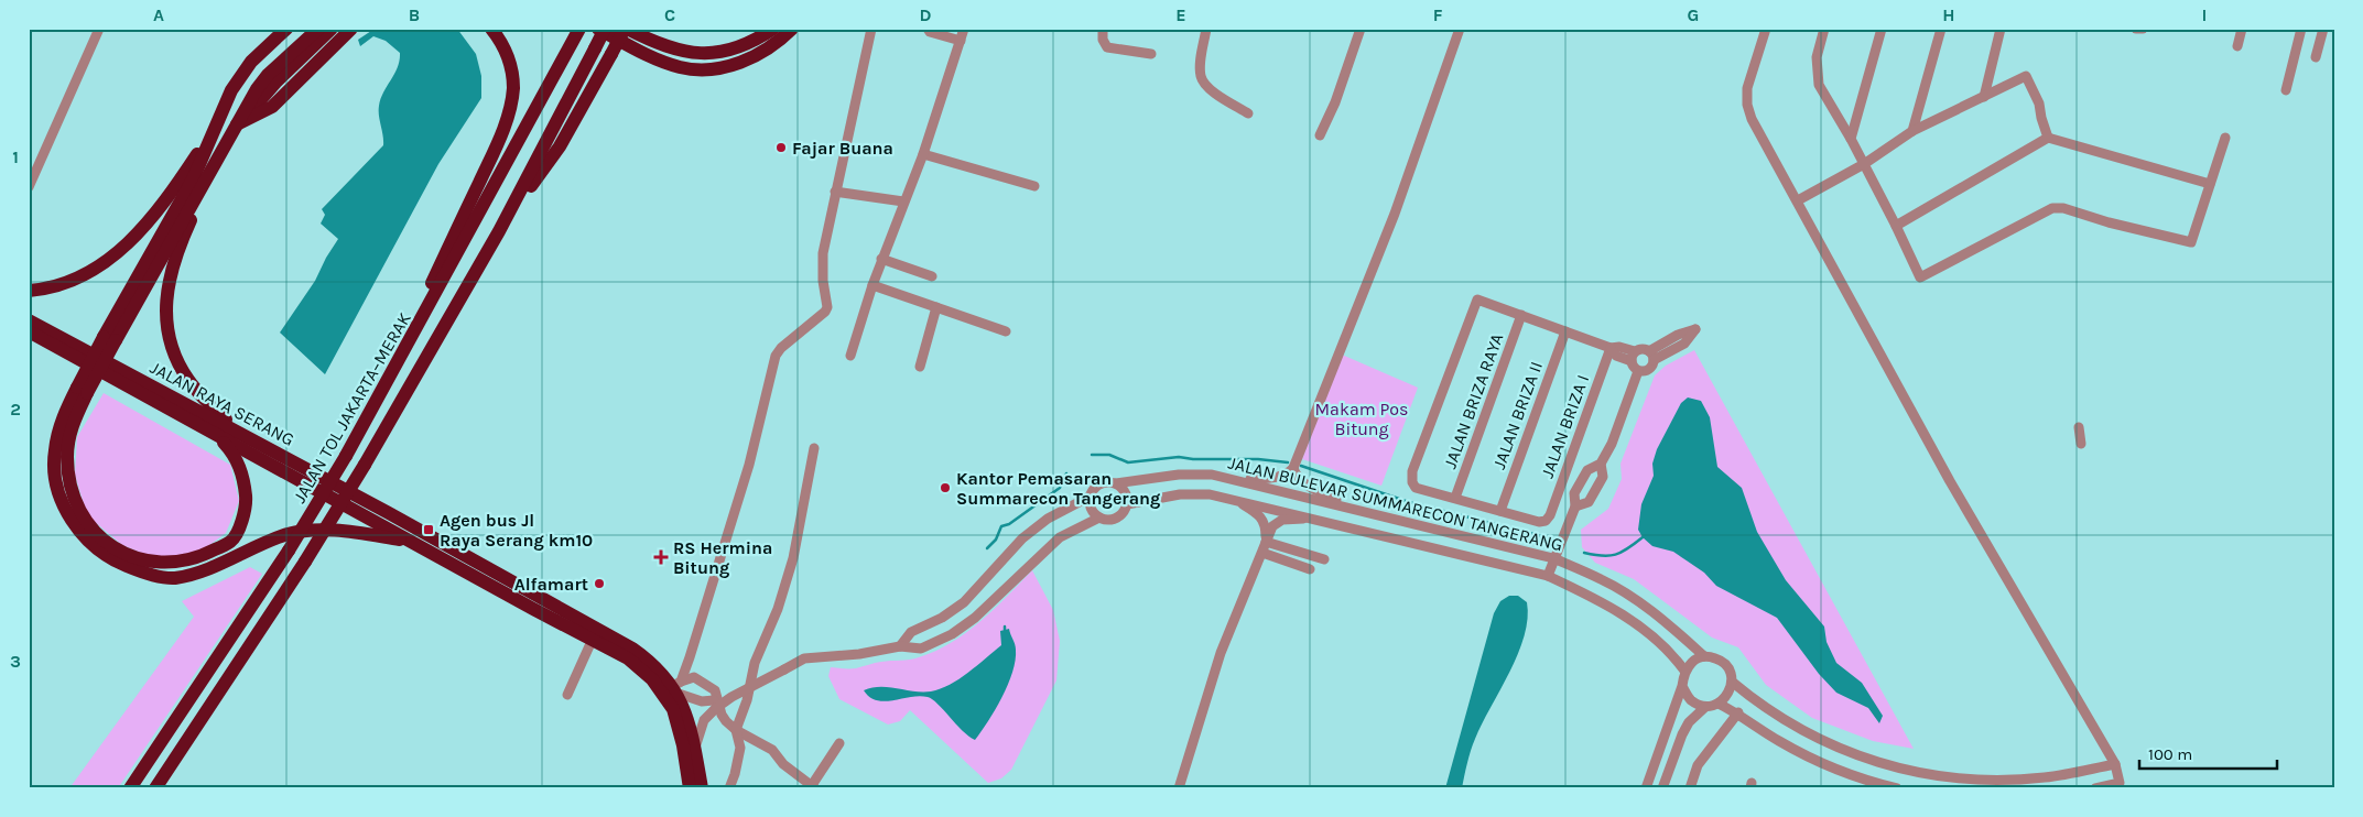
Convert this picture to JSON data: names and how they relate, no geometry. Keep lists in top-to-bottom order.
{
  "streets": {
    "highway": ["JALAN RAYA SERANG", "JALAN TOL JAKARTA–MERAK"],
    "street": [
      "JALAN BRIZA RAYA",
      "JALAN BRIZA II",
      "JALAN BRIZA I",
      "JALAN BULEVAR SUMMARECON TANGERANG"
    ]
  },
  "crossings": [
    ["JALAN RAYA SERANG", "JALAN BULEVAR SUMMARECON TANGERANG"],
    ["JALAN BRIZA II", "JALAN BRIZA I"]
  ],
  "parks": ["Makam Pos Bitung"],
  "places": {
    "other": ["Fajar Buana", "Kantor Pemasaran Summarecon Tangerang", "Alfamart"],
    "transit": ["Agen bus Jl Raya Serang km10"],
    "health": ["RS Hermina Bitung"]
  },
  "scale_bar": "100 m",
  "grid": {
    "columns": [
      "A",
      "B",
      "C",
      "D",
      "E",
      "F",
      "G",
      "H",
      "I"
    ],
    "rows": ["1", "2", "3"]
  }
}
